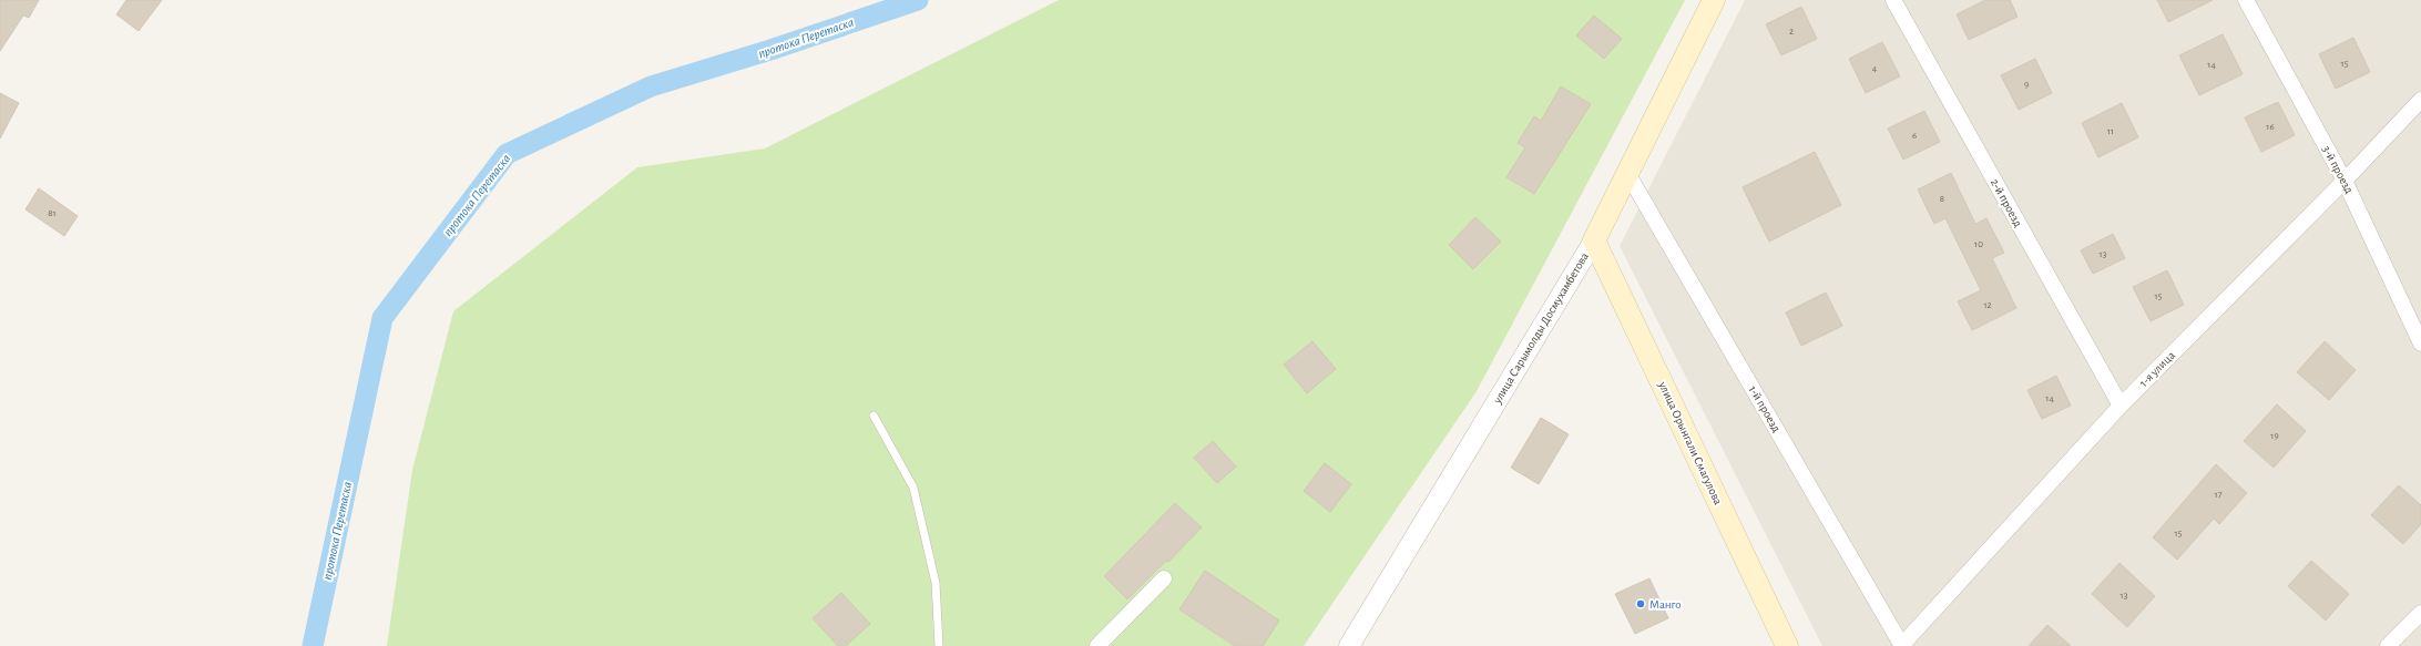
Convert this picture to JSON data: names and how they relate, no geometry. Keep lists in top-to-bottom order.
{
  "streets": {
    "main road": ["улица Сарымолды Досмухамбетова", "улица Орынгали Смагулова"],
    "street": [
      "3-й проезд",
      "2-й проезд",
      "1-я улица",
      "1-й проезд"
    ]
  },
  "crossings": [
    ["3-й проезд", "1-я улица"],
    ["2-й проезд", "1-я улица"],
    ["улица Сарымолды Досмухамбетова", "1-й проезд"],
    ["улица Сарымолды Досмухамбетова", "улица Орынгали Смагулова"],
    ["1-я улица", "1-й проезд"]
  ],
  "water": ["протока Перетаска"],
  "places": ["Манго"],
  "house_numbers": [
    "2",
    "15",
    "14",
    "4",
    "9",
    "16",
    "11",
    "6",
    "8",
    "81",
    "10",
    "13",
    "15",
    "12",
    "14",
    "19",
    "17",
    "15",
    "13"
  ]
}
